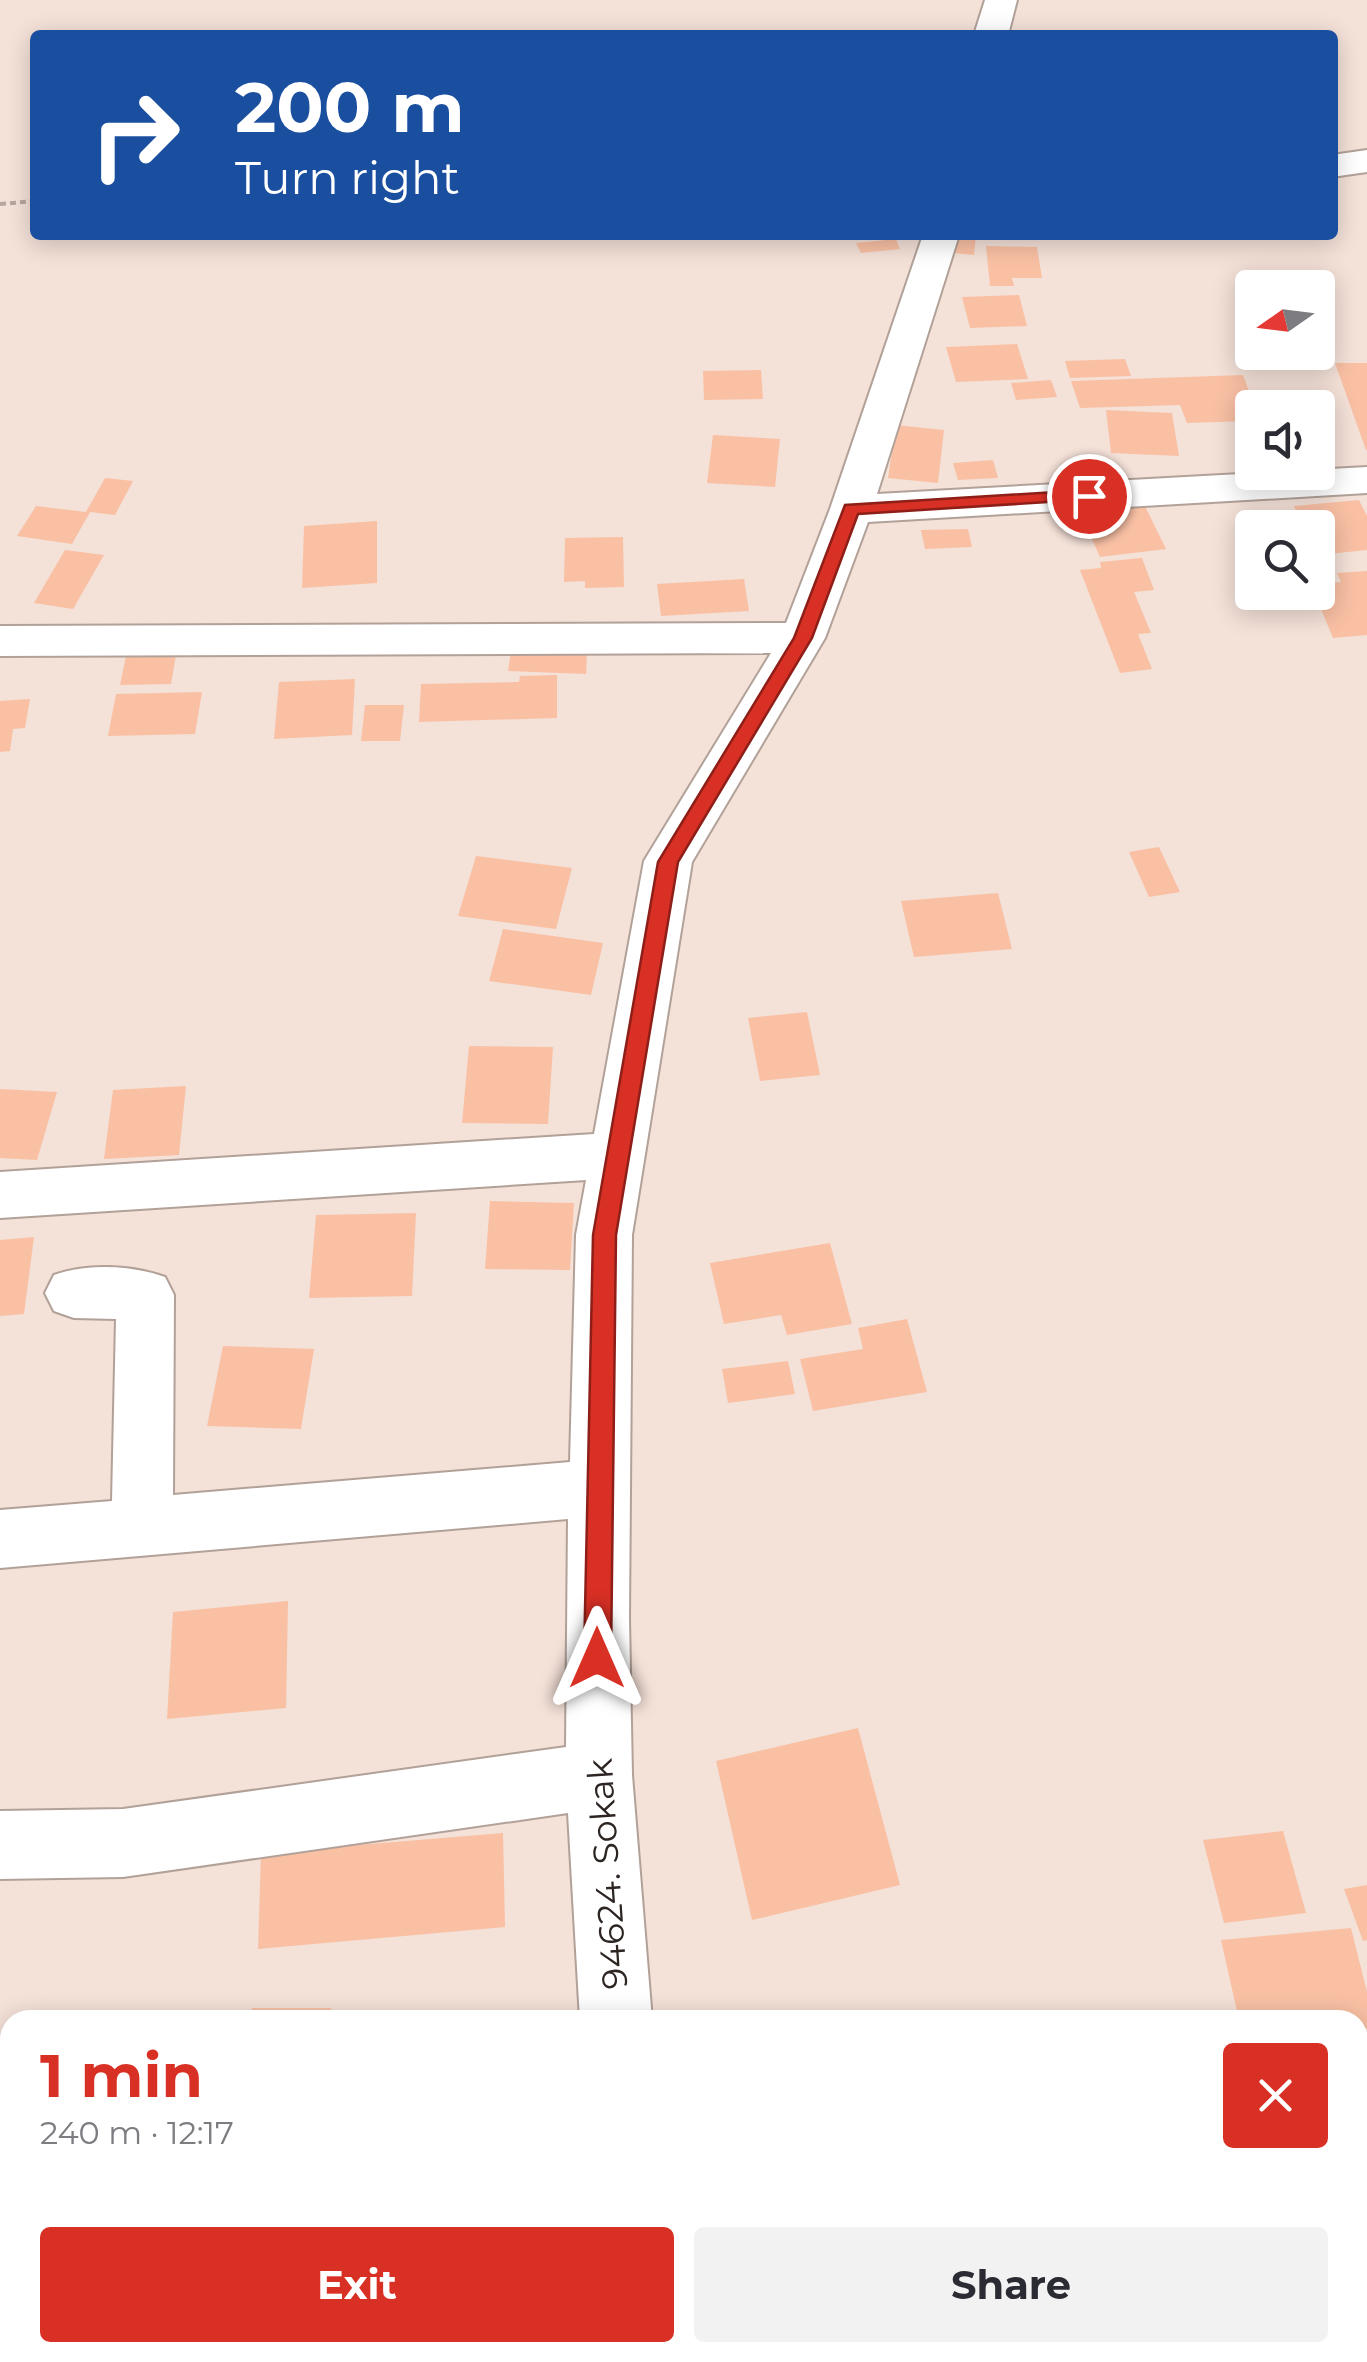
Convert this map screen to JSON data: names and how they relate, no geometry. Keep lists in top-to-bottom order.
{
  "streets": {
    "street": ["94624. Sokak"]
  },
  "north": "left",
  "page": {
    "turn": ["200 m", "Turn right"],
    "heading": ["1 min", "240 m · 12:17"],
    "buttons": ["Exit", "Share"]
  }
}
